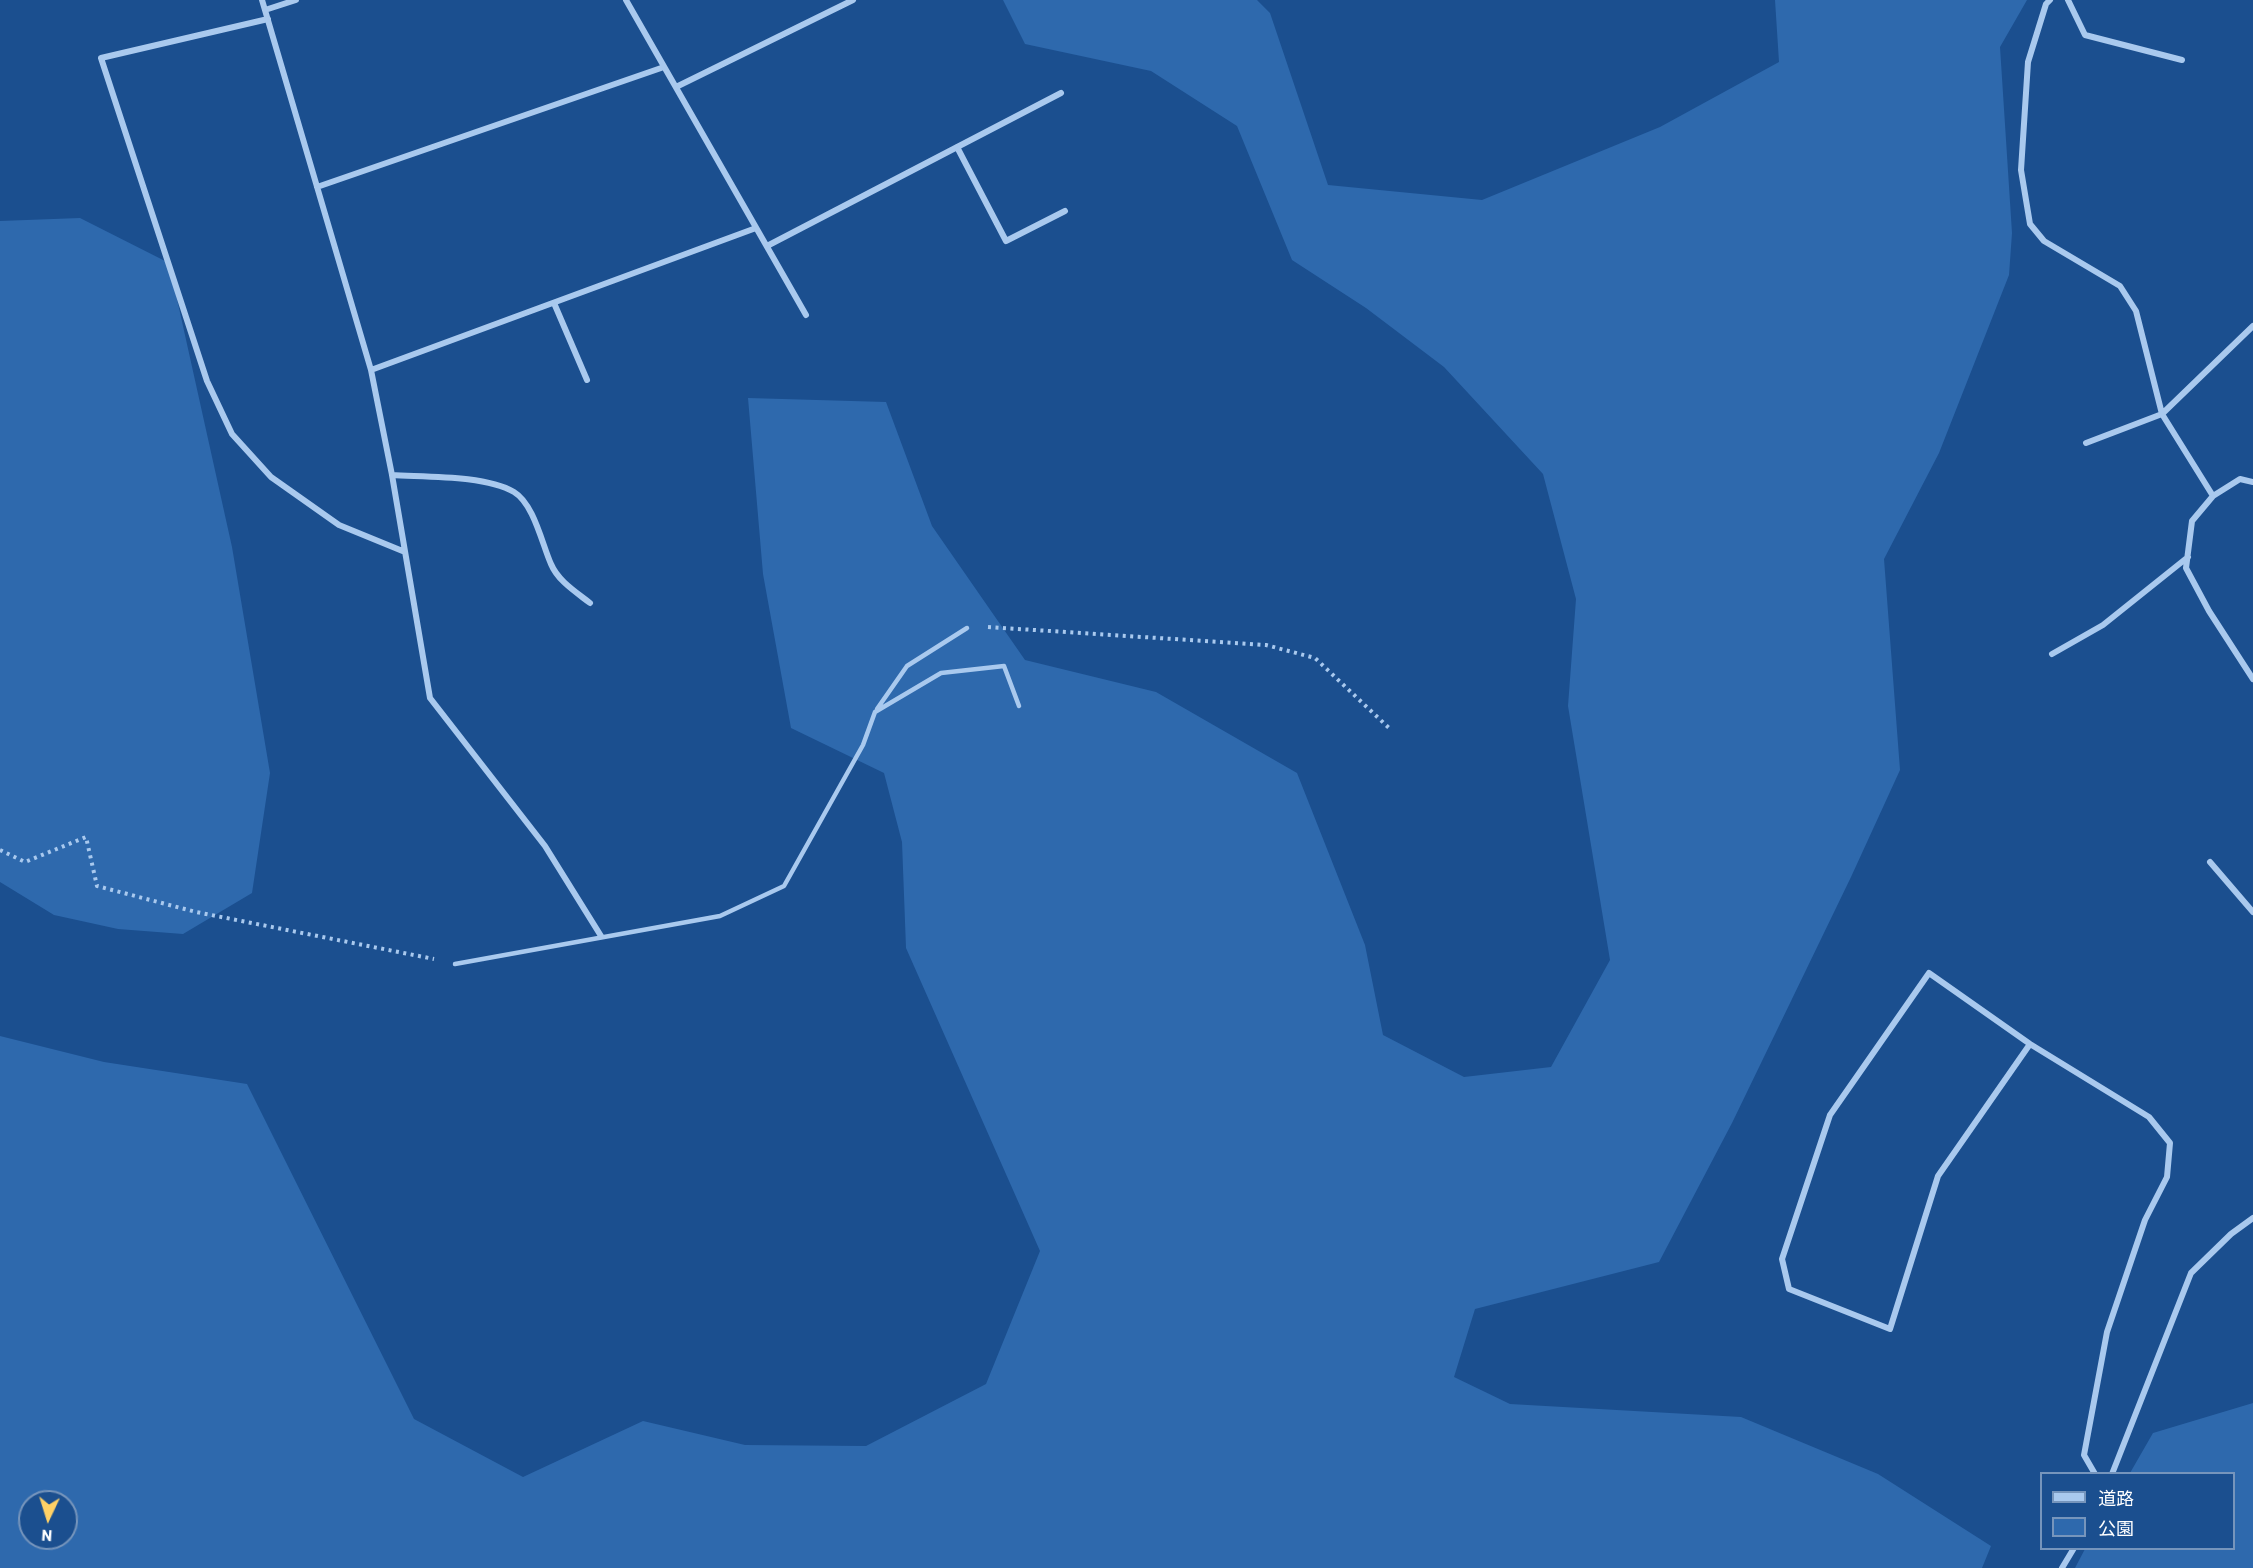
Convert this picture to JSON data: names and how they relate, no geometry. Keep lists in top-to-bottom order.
{
  "legend": ["道路", "公園"],
  "north": "bottom"
}
